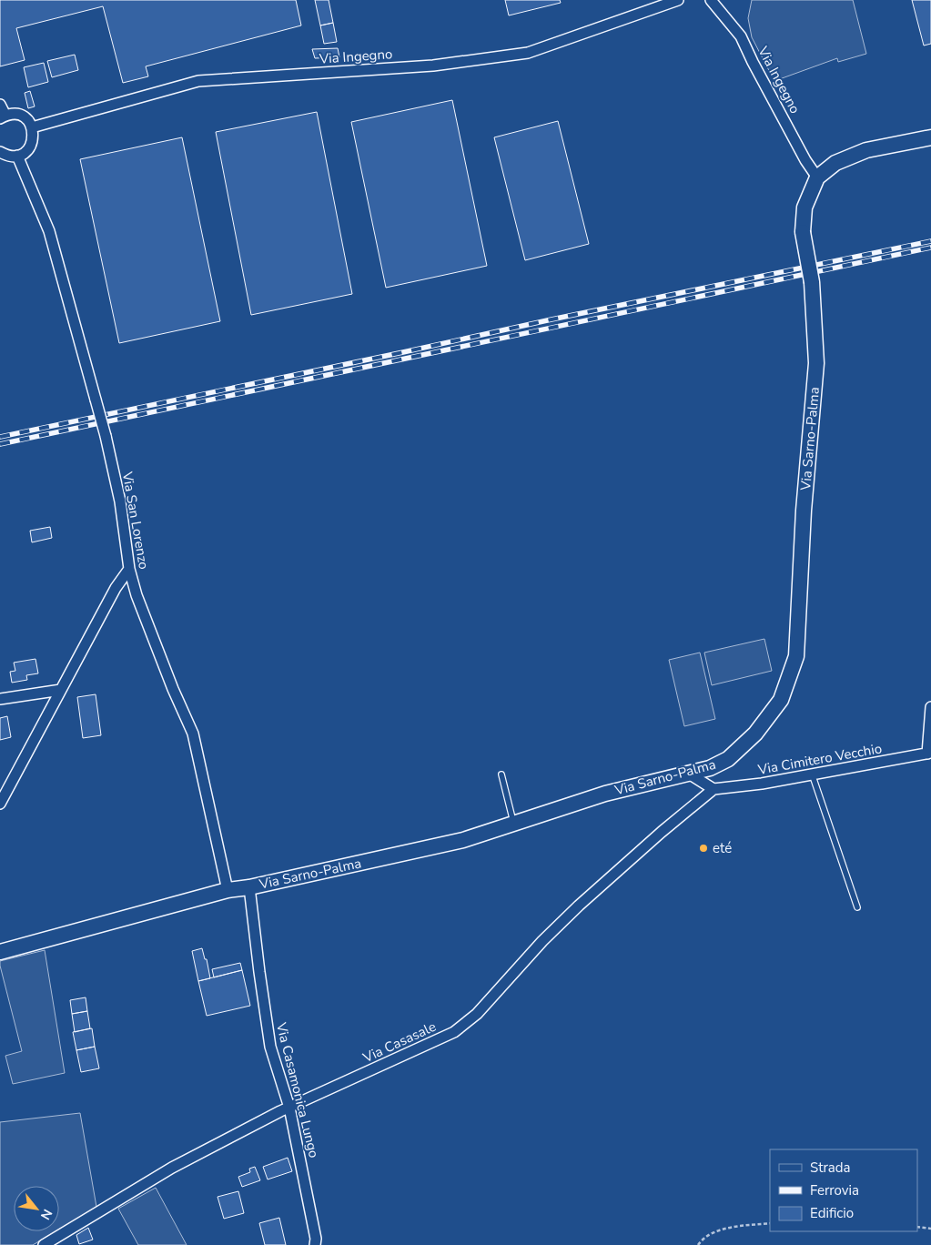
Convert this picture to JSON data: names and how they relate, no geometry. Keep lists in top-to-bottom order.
{
  "streets": {
    "main road": ["Via Sarno-Palma"],
    "street": [
      "Via Ingegno",
      "Via San Lorenzo",
      "Via Cimitero Vecchio",
      "Via Casasale",
      "Via Casamonica Lungo"
    ]
  },
  "crossings": [
    ["Via Ingegno", "Via Sarno-Palma"],
    ["Via Sarno-Palma", "Via San Lorenzo"],
    ["Via Sarno-Palma", "Via Casamonica Lungo"],
    ["Via Cimitero Vecchio", "Via Casasale"],
    ["Via Casasale", "Via Casamonica Lungo"]
  ],
  "places": ["eté"],
  "legend": ["Strada", "Ferrovia", "Edificio"],
  "north": "bottom right"
}
